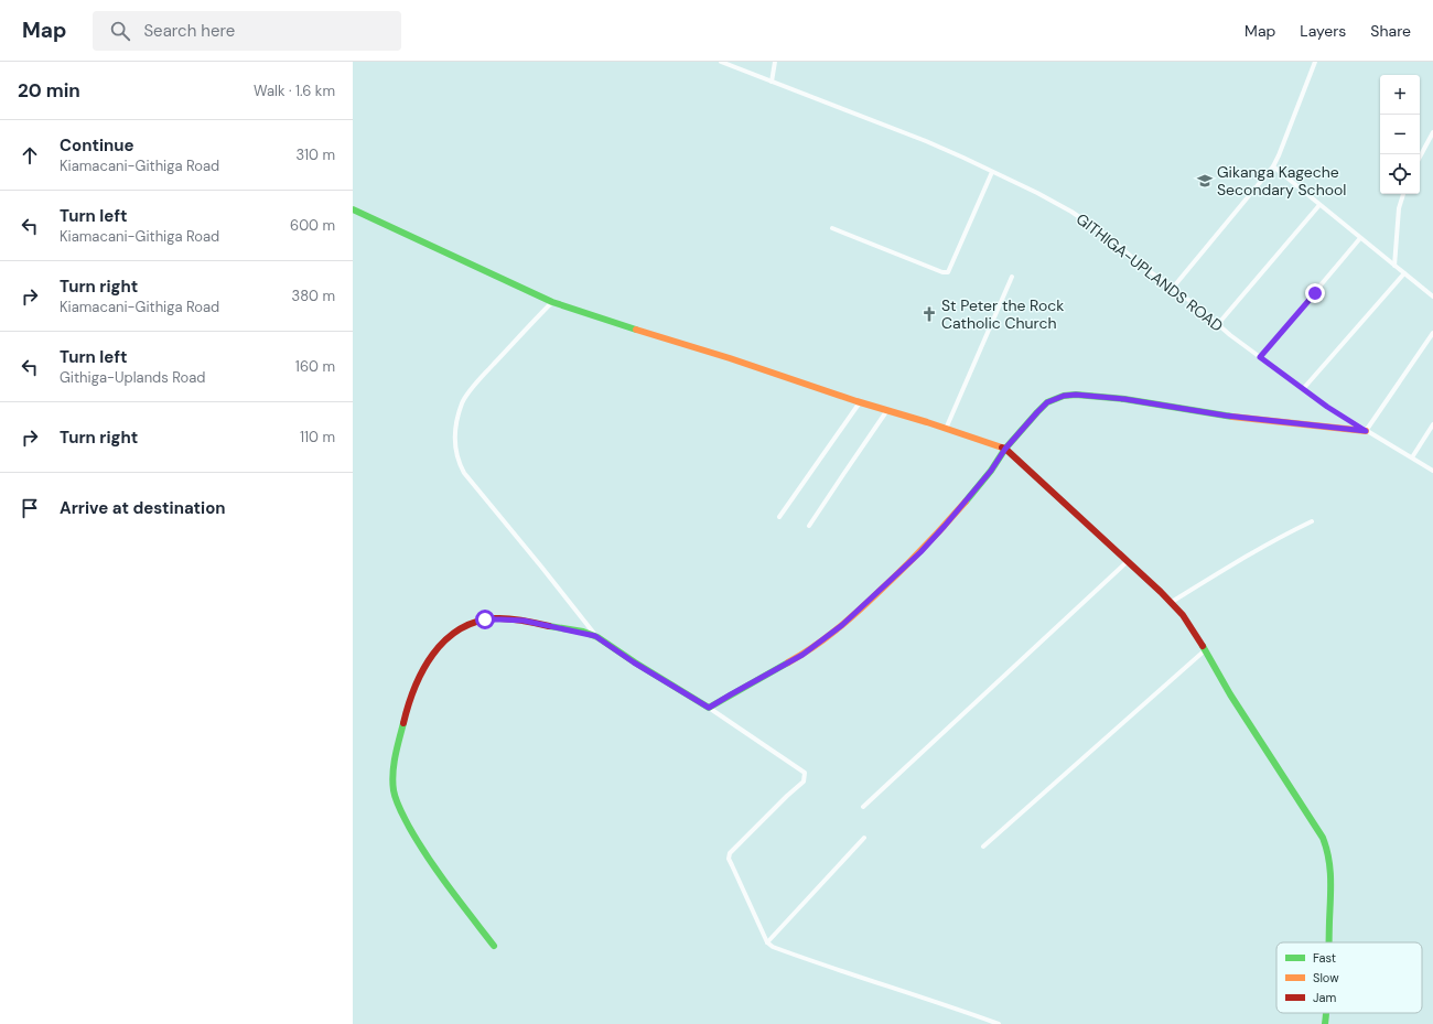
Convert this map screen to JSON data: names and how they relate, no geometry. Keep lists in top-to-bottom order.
{
  "streets": {
    "street": ["GITHIGA-UPLANDS ROAD"]
  },
  "places": {
    "school or university": ["Gikanga Kageche Secondary School"],
    "church": ["St Peter the Rock Catholic Church"]
  },
  "legend": ["Fast", "Slow", "Jam"],
  "page": {
    "header": "Map",
    "search": "Search here",
    "nav": ["Map", "Layers", "Share"],
    "heading": ["20 min", "Walk · 1.6 km"],
    "map_buttons": ["+", "−"],
    "list": [
      ["Continue", "Kiamacani-Githiga Road", "310 m"],
      ["Turn left", "Kiamacani-Githiga Road", "600 m"],
      ["Turn right", "Kiamacani-Githiga Road", "380 m"],
      ["Turn left", "Githiga-Uplands Road", "160 m"],
      ["Turn right", "110 m"],
      "Arrive at destination"
    ]
  }
}
